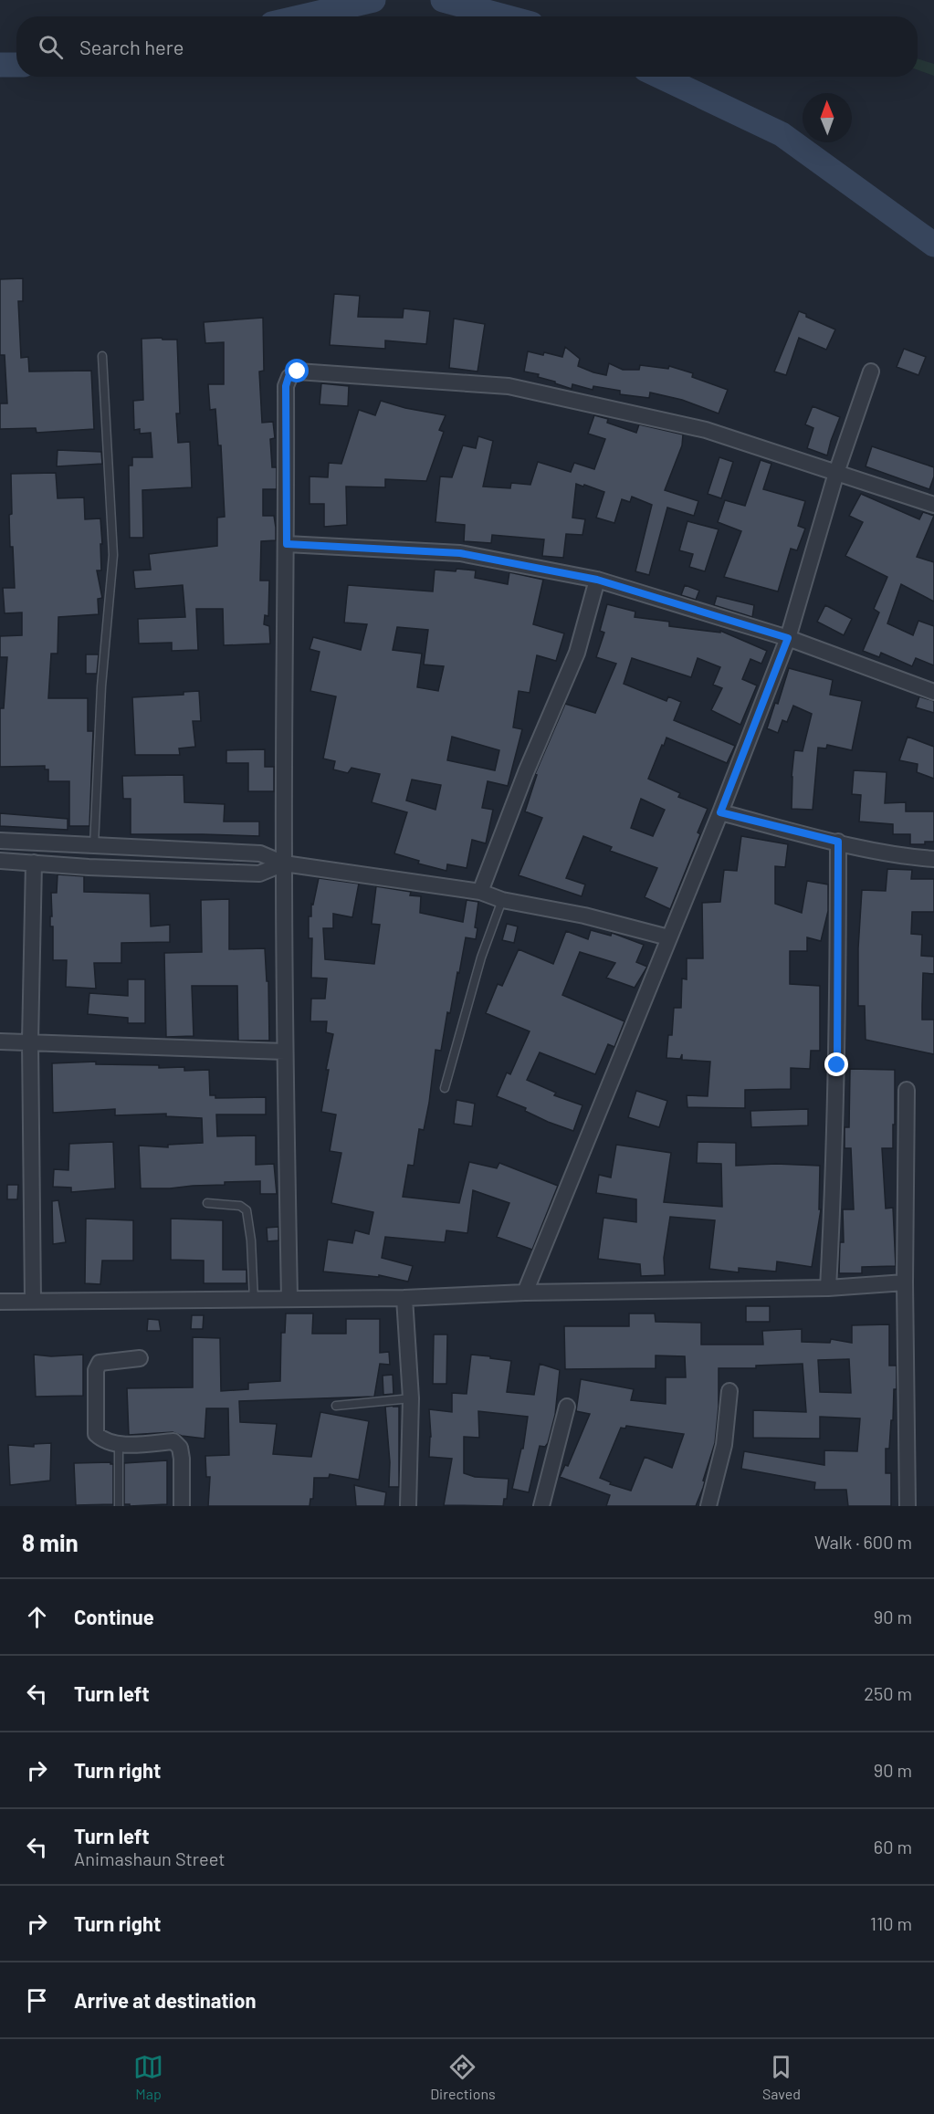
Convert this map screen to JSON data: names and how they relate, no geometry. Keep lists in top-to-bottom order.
{
  "north": "top",
  "page": {
    "search": "Search here",
    "heading": ["8 min", "Walk · 600 m"],
    "list": [
      ["Continue", "90 m"],
      ["Turn left", "250 m"],
      ["Turn right", "90 m"],
      ["Turn left", "Animashaun Street", "60 m"],
      ["Turn right", "110 m"],
      "Arrive at destination"
    ],
    "nav": ["Map", "Directions", "Saved"]
  }
}
